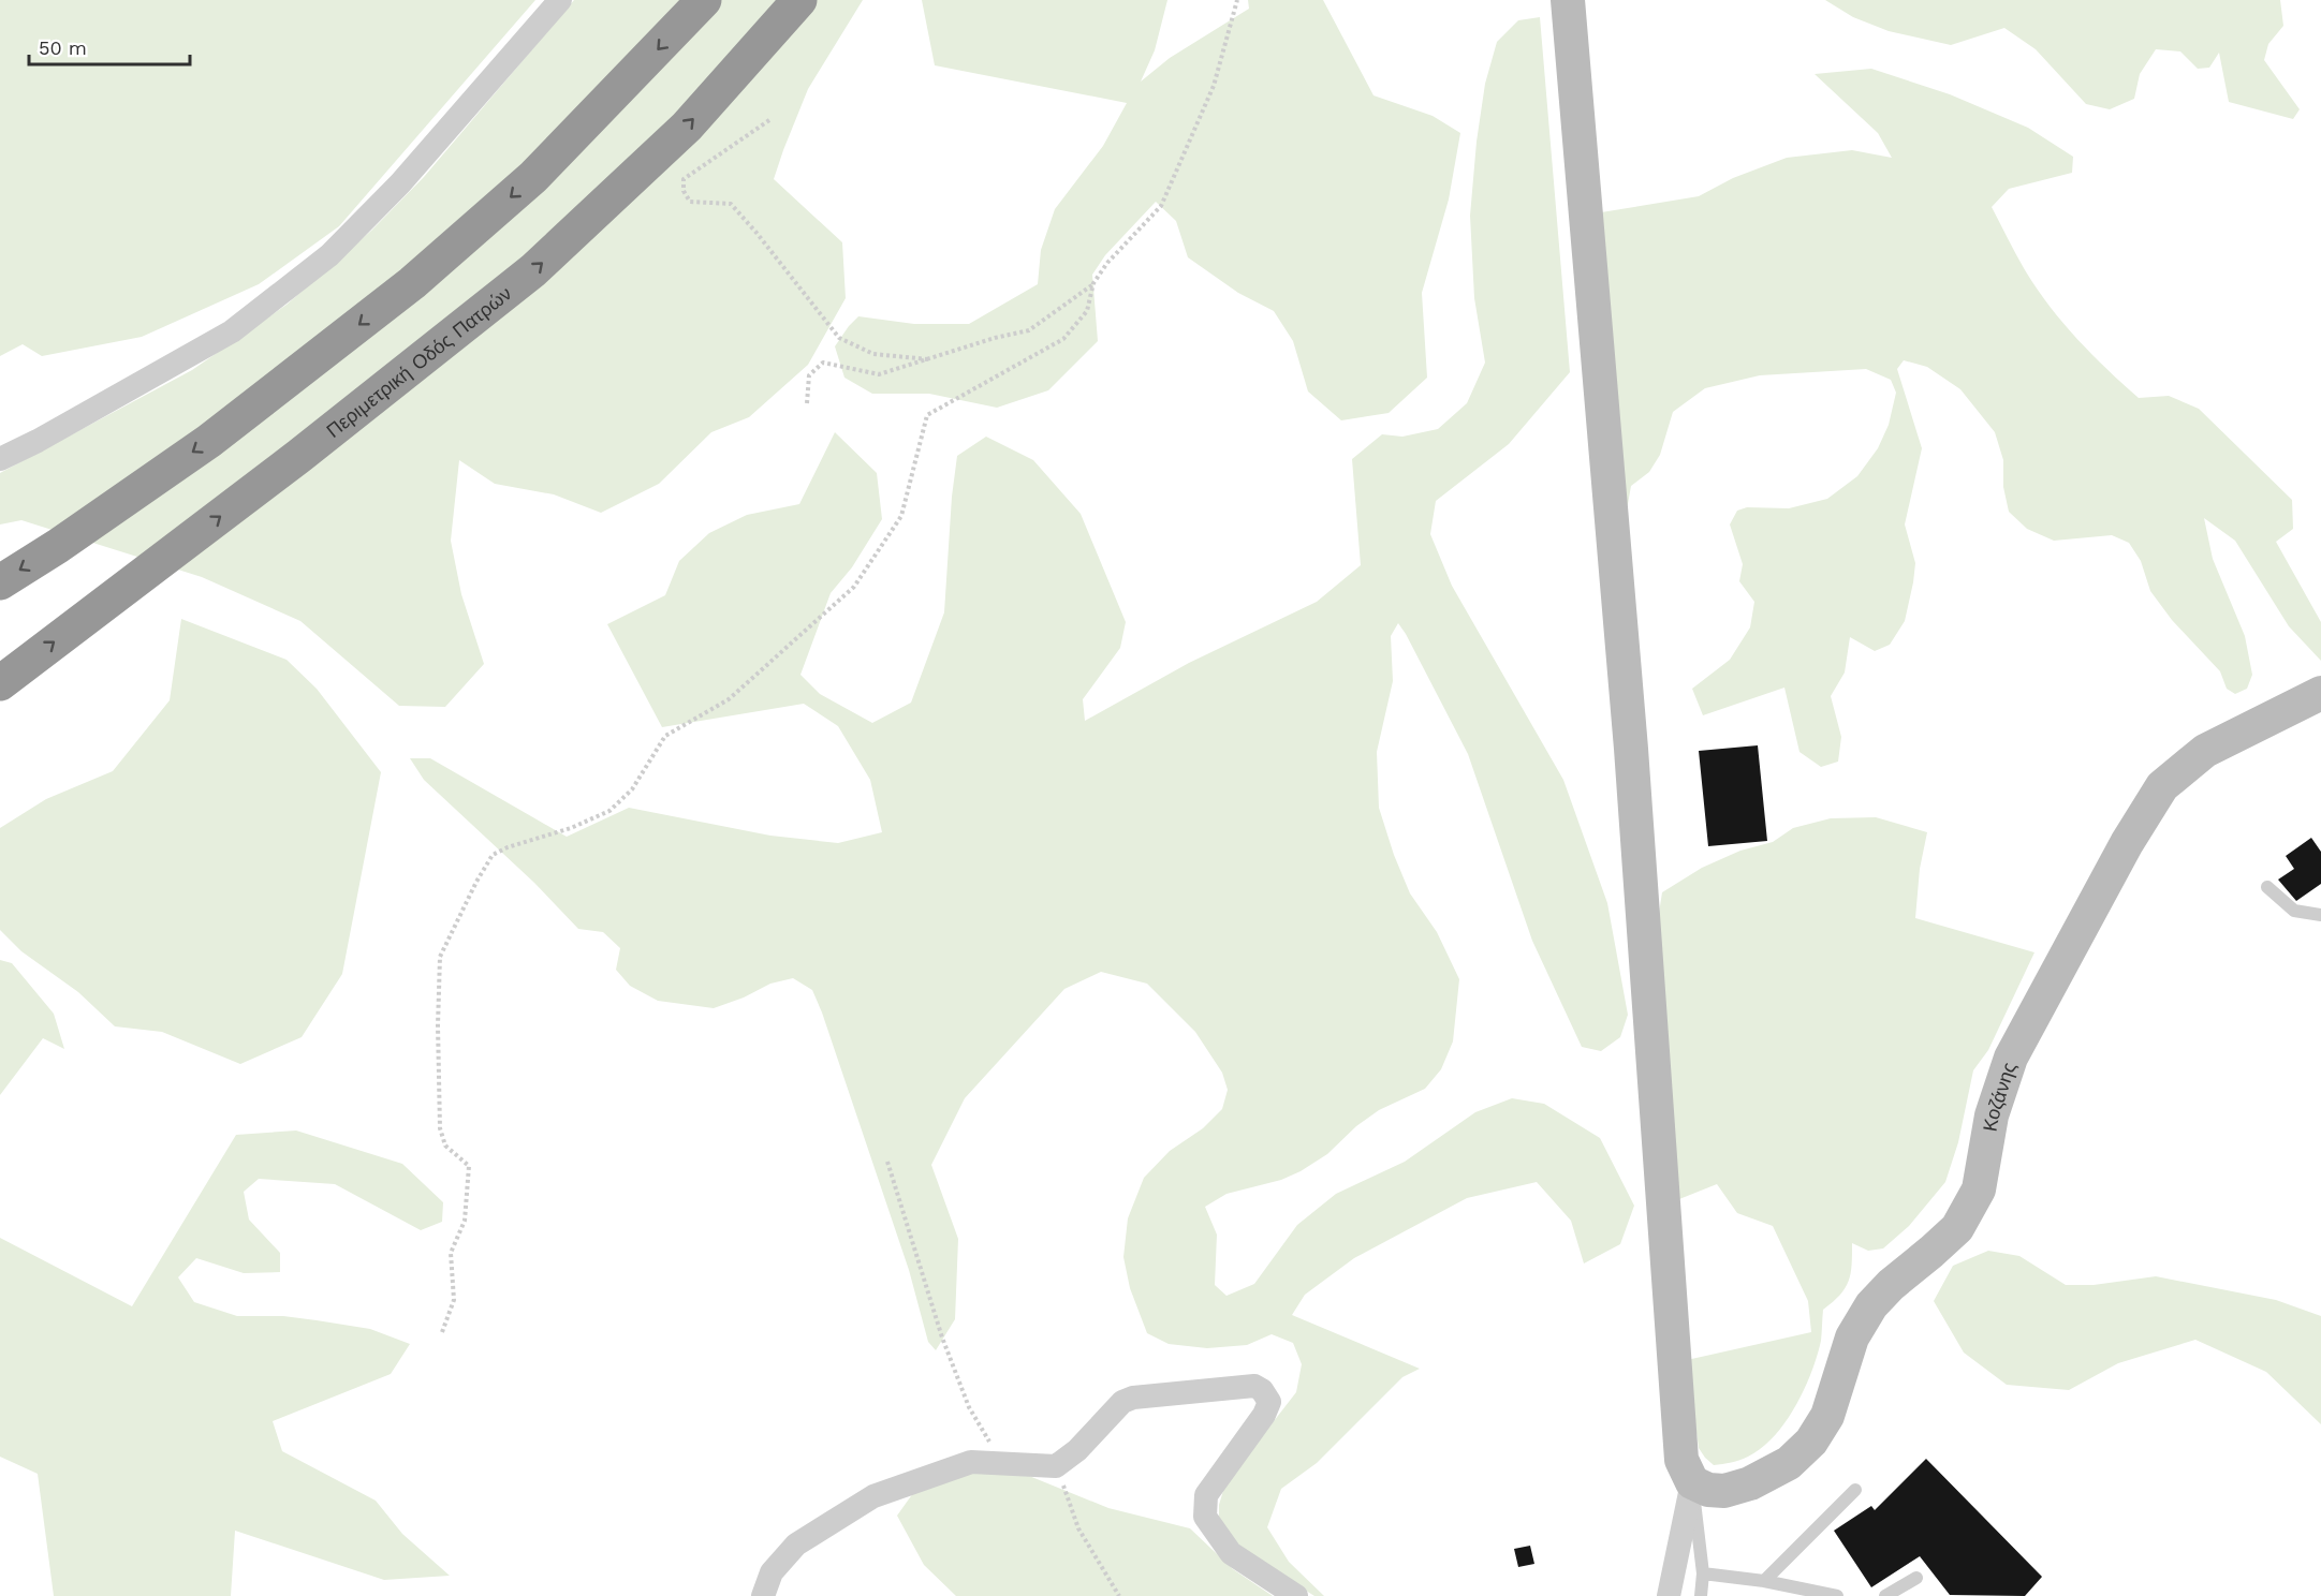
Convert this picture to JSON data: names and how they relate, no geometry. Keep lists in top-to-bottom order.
{
  "streets": {
    "highway": ["Περιμετρική Οδός Πατρών"],
    "street": ["Κοζάνης"]
  },
  "scale_bar": "50 m"
}
